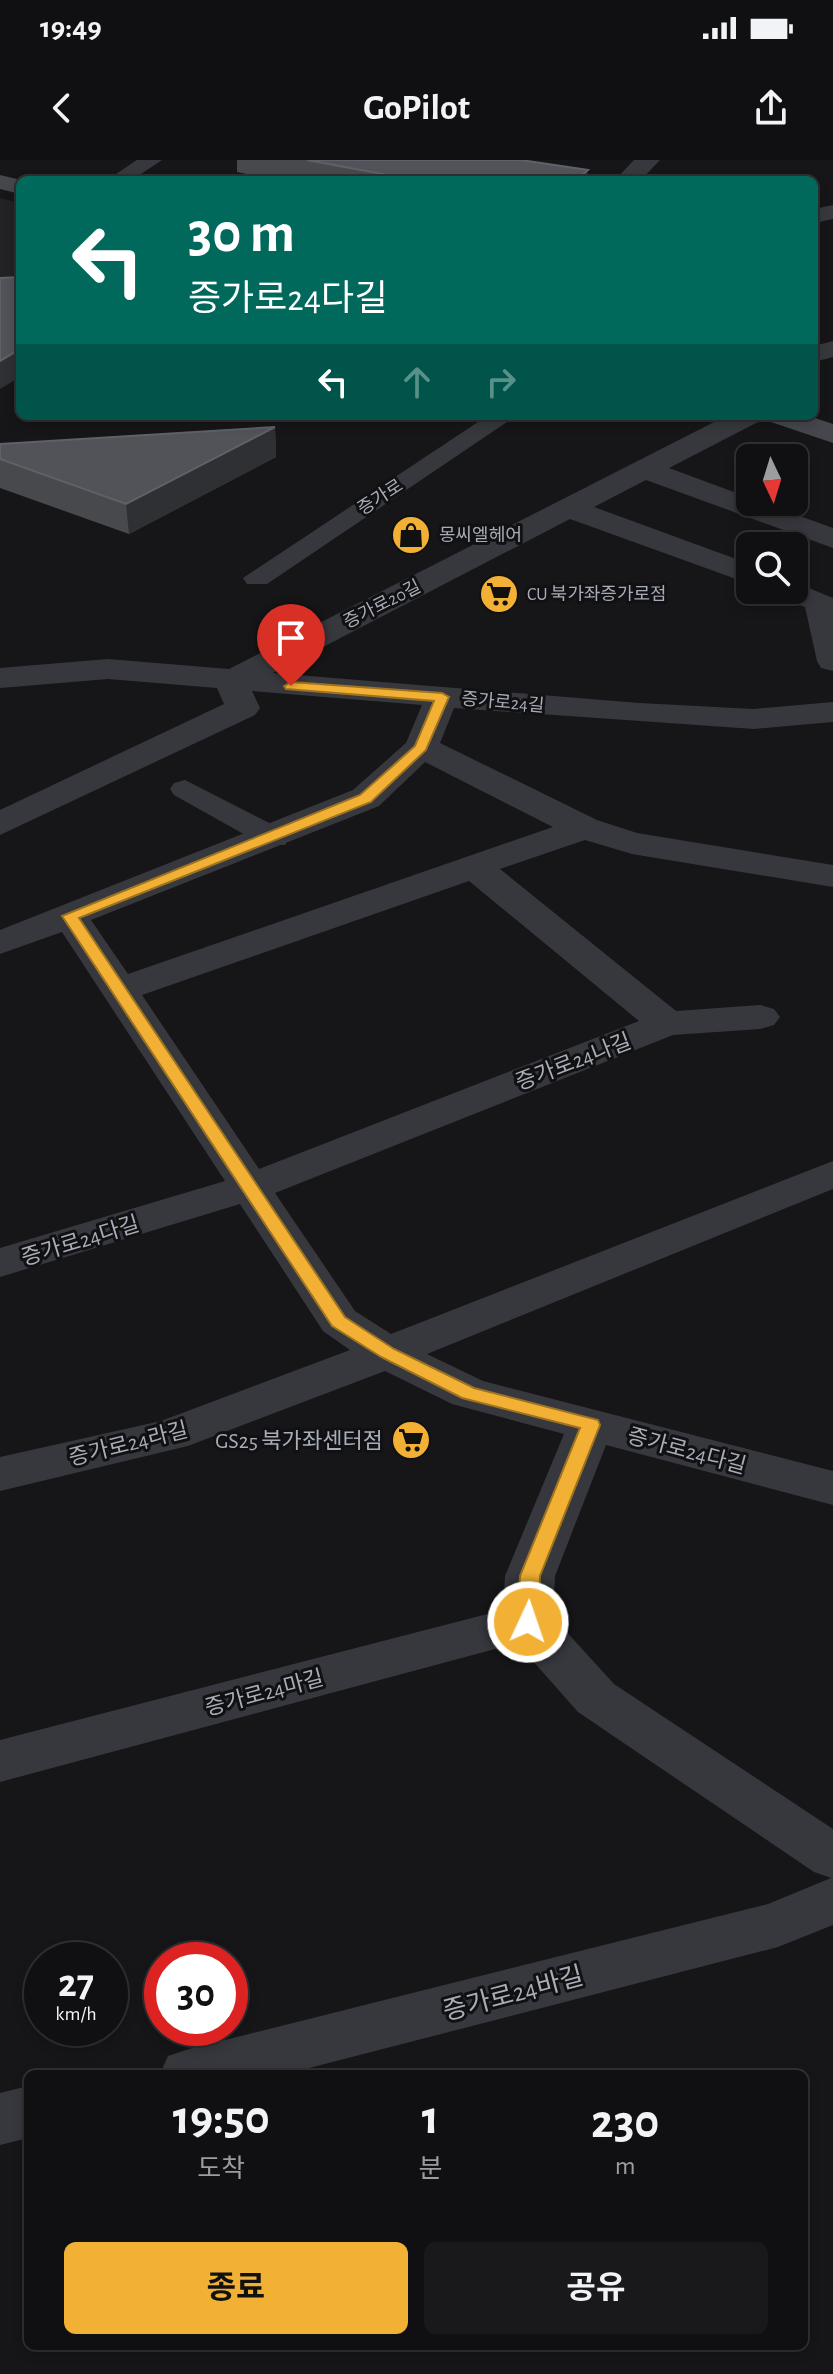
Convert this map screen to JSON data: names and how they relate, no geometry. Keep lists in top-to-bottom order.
{
  "streets": {
    "street": [
      "증가로20길",
      "증가로24길",
      "증가로24나길",
      "증가로24다길",
      "증가로24라길",
      "증가로24마길",
      "증가로24바길"
    ],
    "lane": ["증가로"]
  },
  "crossings": [
    ["증가로20길", "증가로24길"],
    ["증가로24나길", "증가로24다길"],
    ["증가로24다길", "증가로24라길"]
  ],
  "places": {
    "shop": ["몽씨엘헤어"],
    "supermarket": ["CU 북가좌증가로점", "GS25 북가좌센터점"]
  },
  "north": "bottom",
  "page": {
    "status": "19:49",
    "header": "GoPilot",
    "turn": ["30 m", "증가로24다길"],
    "speed": "27 km/h",
    "limit": "30",
    "eta": [
      "19:50",
      "도착",
      "1",
      "분",
      "230",
      "m"
    ],
    "buttons": ["종료", "공유"]
  }
}
